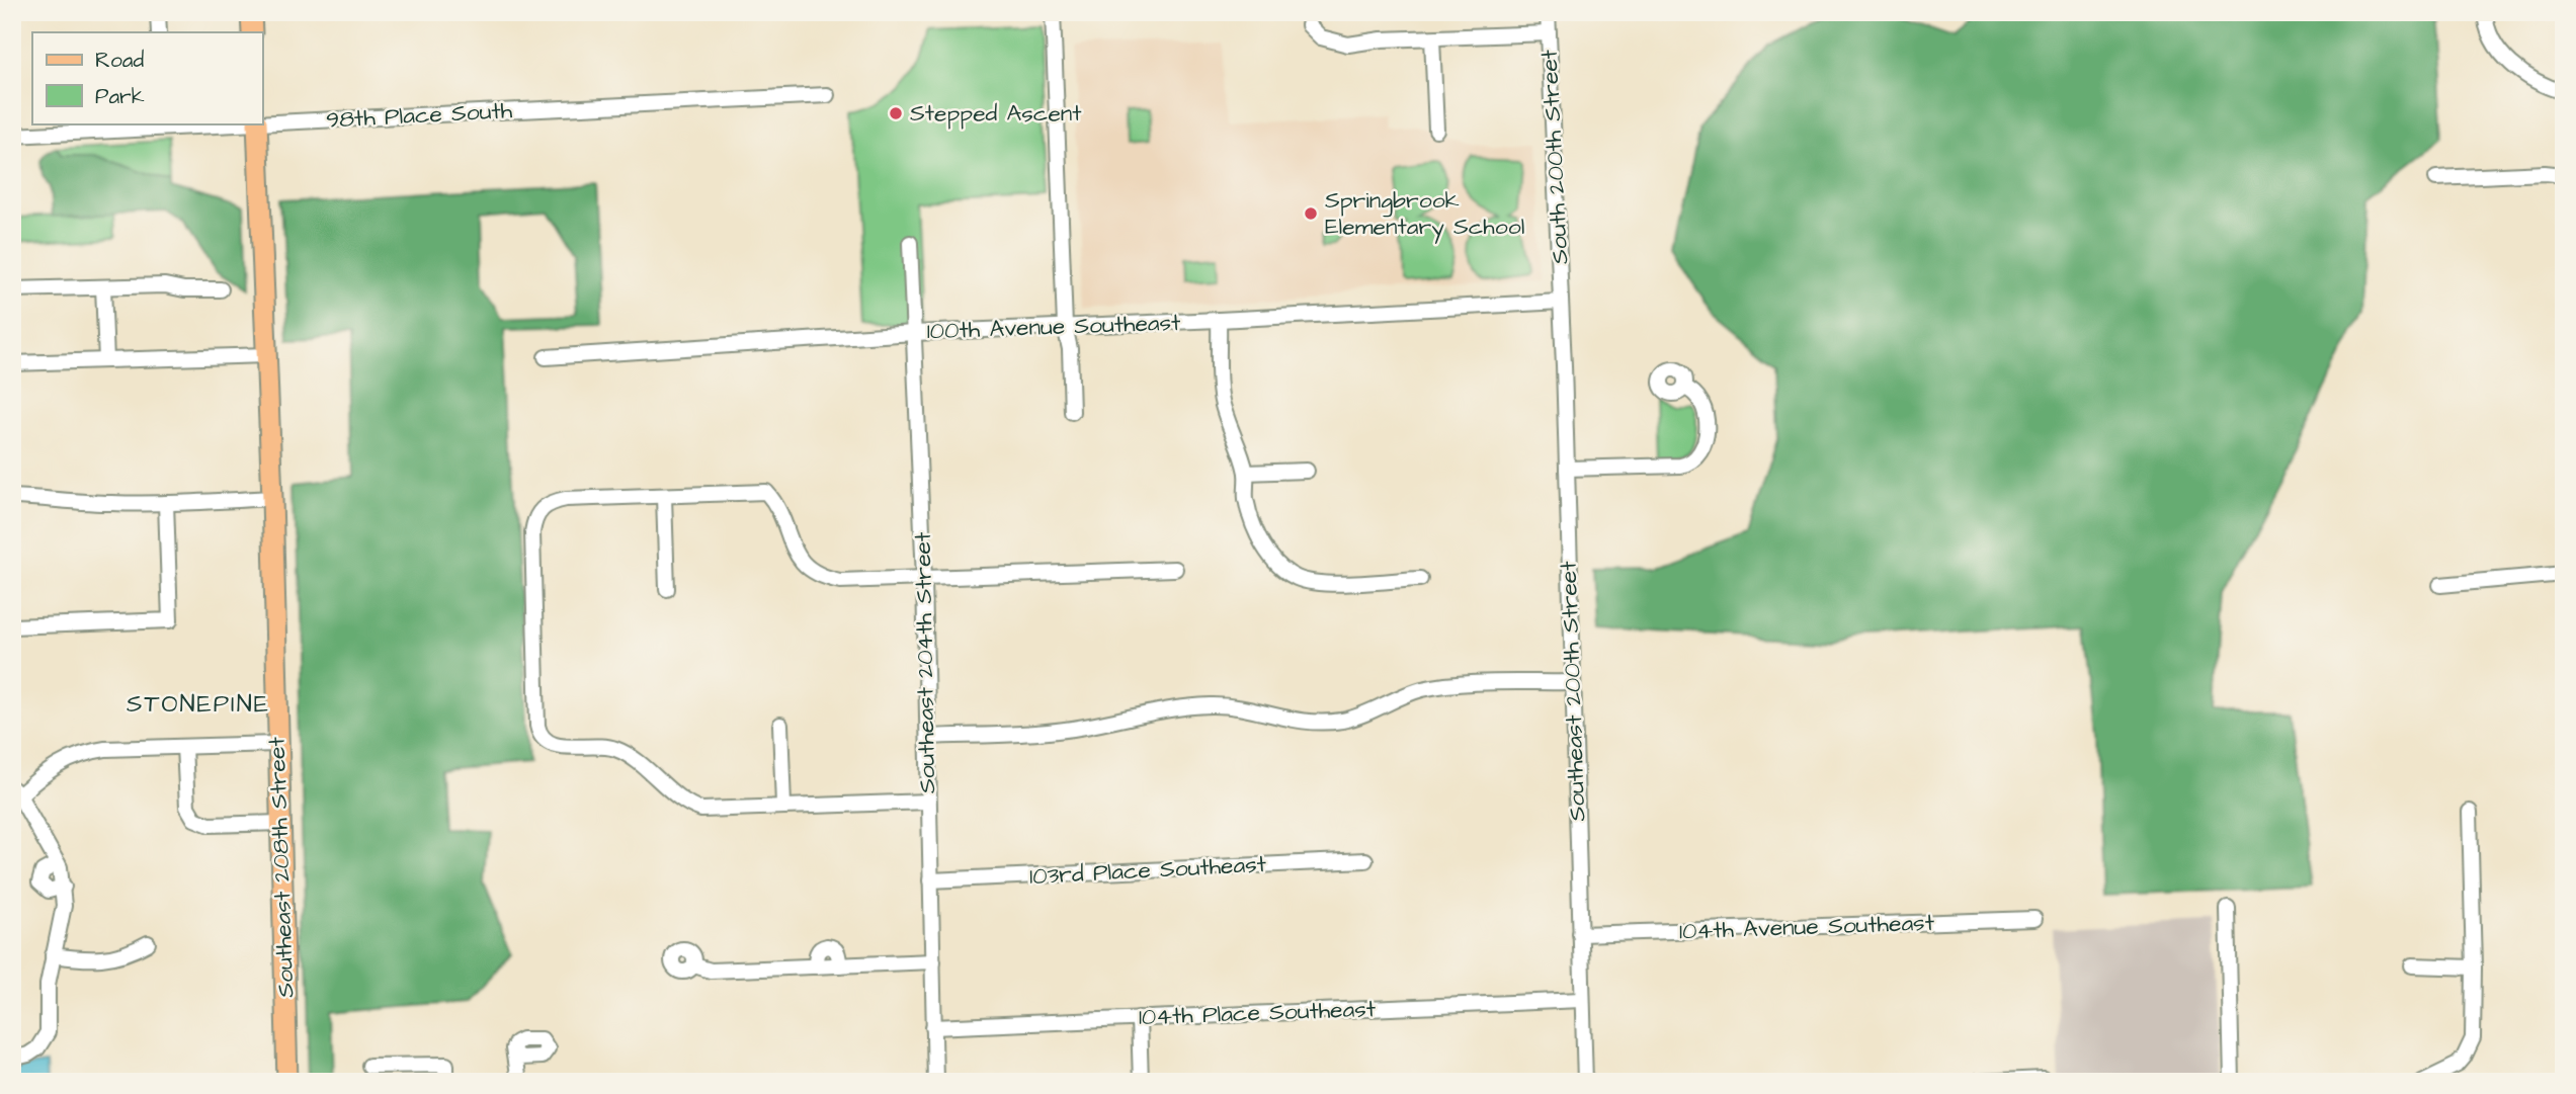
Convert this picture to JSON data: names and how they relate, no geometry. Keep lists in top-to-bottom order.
{
  "streets": {
    "main road": ["Southeast 208th Street"],
    "street": [
      "98th Place South",
      "South 200th Street",
      "100th Avenue Southeast",
      "Southeast 204th Street",
      "Southeast 200th Street",
      "103rd Place Southeast",
      "104th Avenue Southeast",
      "104th Place Southeast"
    ]
  },
  "crossings": [
    ["South 200th Street", "100th Avenue Southeast"],
    ["South 200th Street", "Southeast 200th Street"],
    ["100th Avenue Southeast", "Southeast 204th Street"],
    ["100th Avenue Southeast", "Southeast 200th Street"],
    ["Southeast 204th Street", "103rd Place Southeast"],
    ["Southeast 204th Street", "104th Place Southeast"],
    ["Southeast 200th Street", "104th Avenue Southeast"],
    ["Southeast 200th Street", "104th Place Southeast"]
  ],
  "districts": ["STONEPINE"],
  "places": ["Stepped Ascent", "Springbrook Elementary School"],
  "legend": ["Road", "Park"]
}
